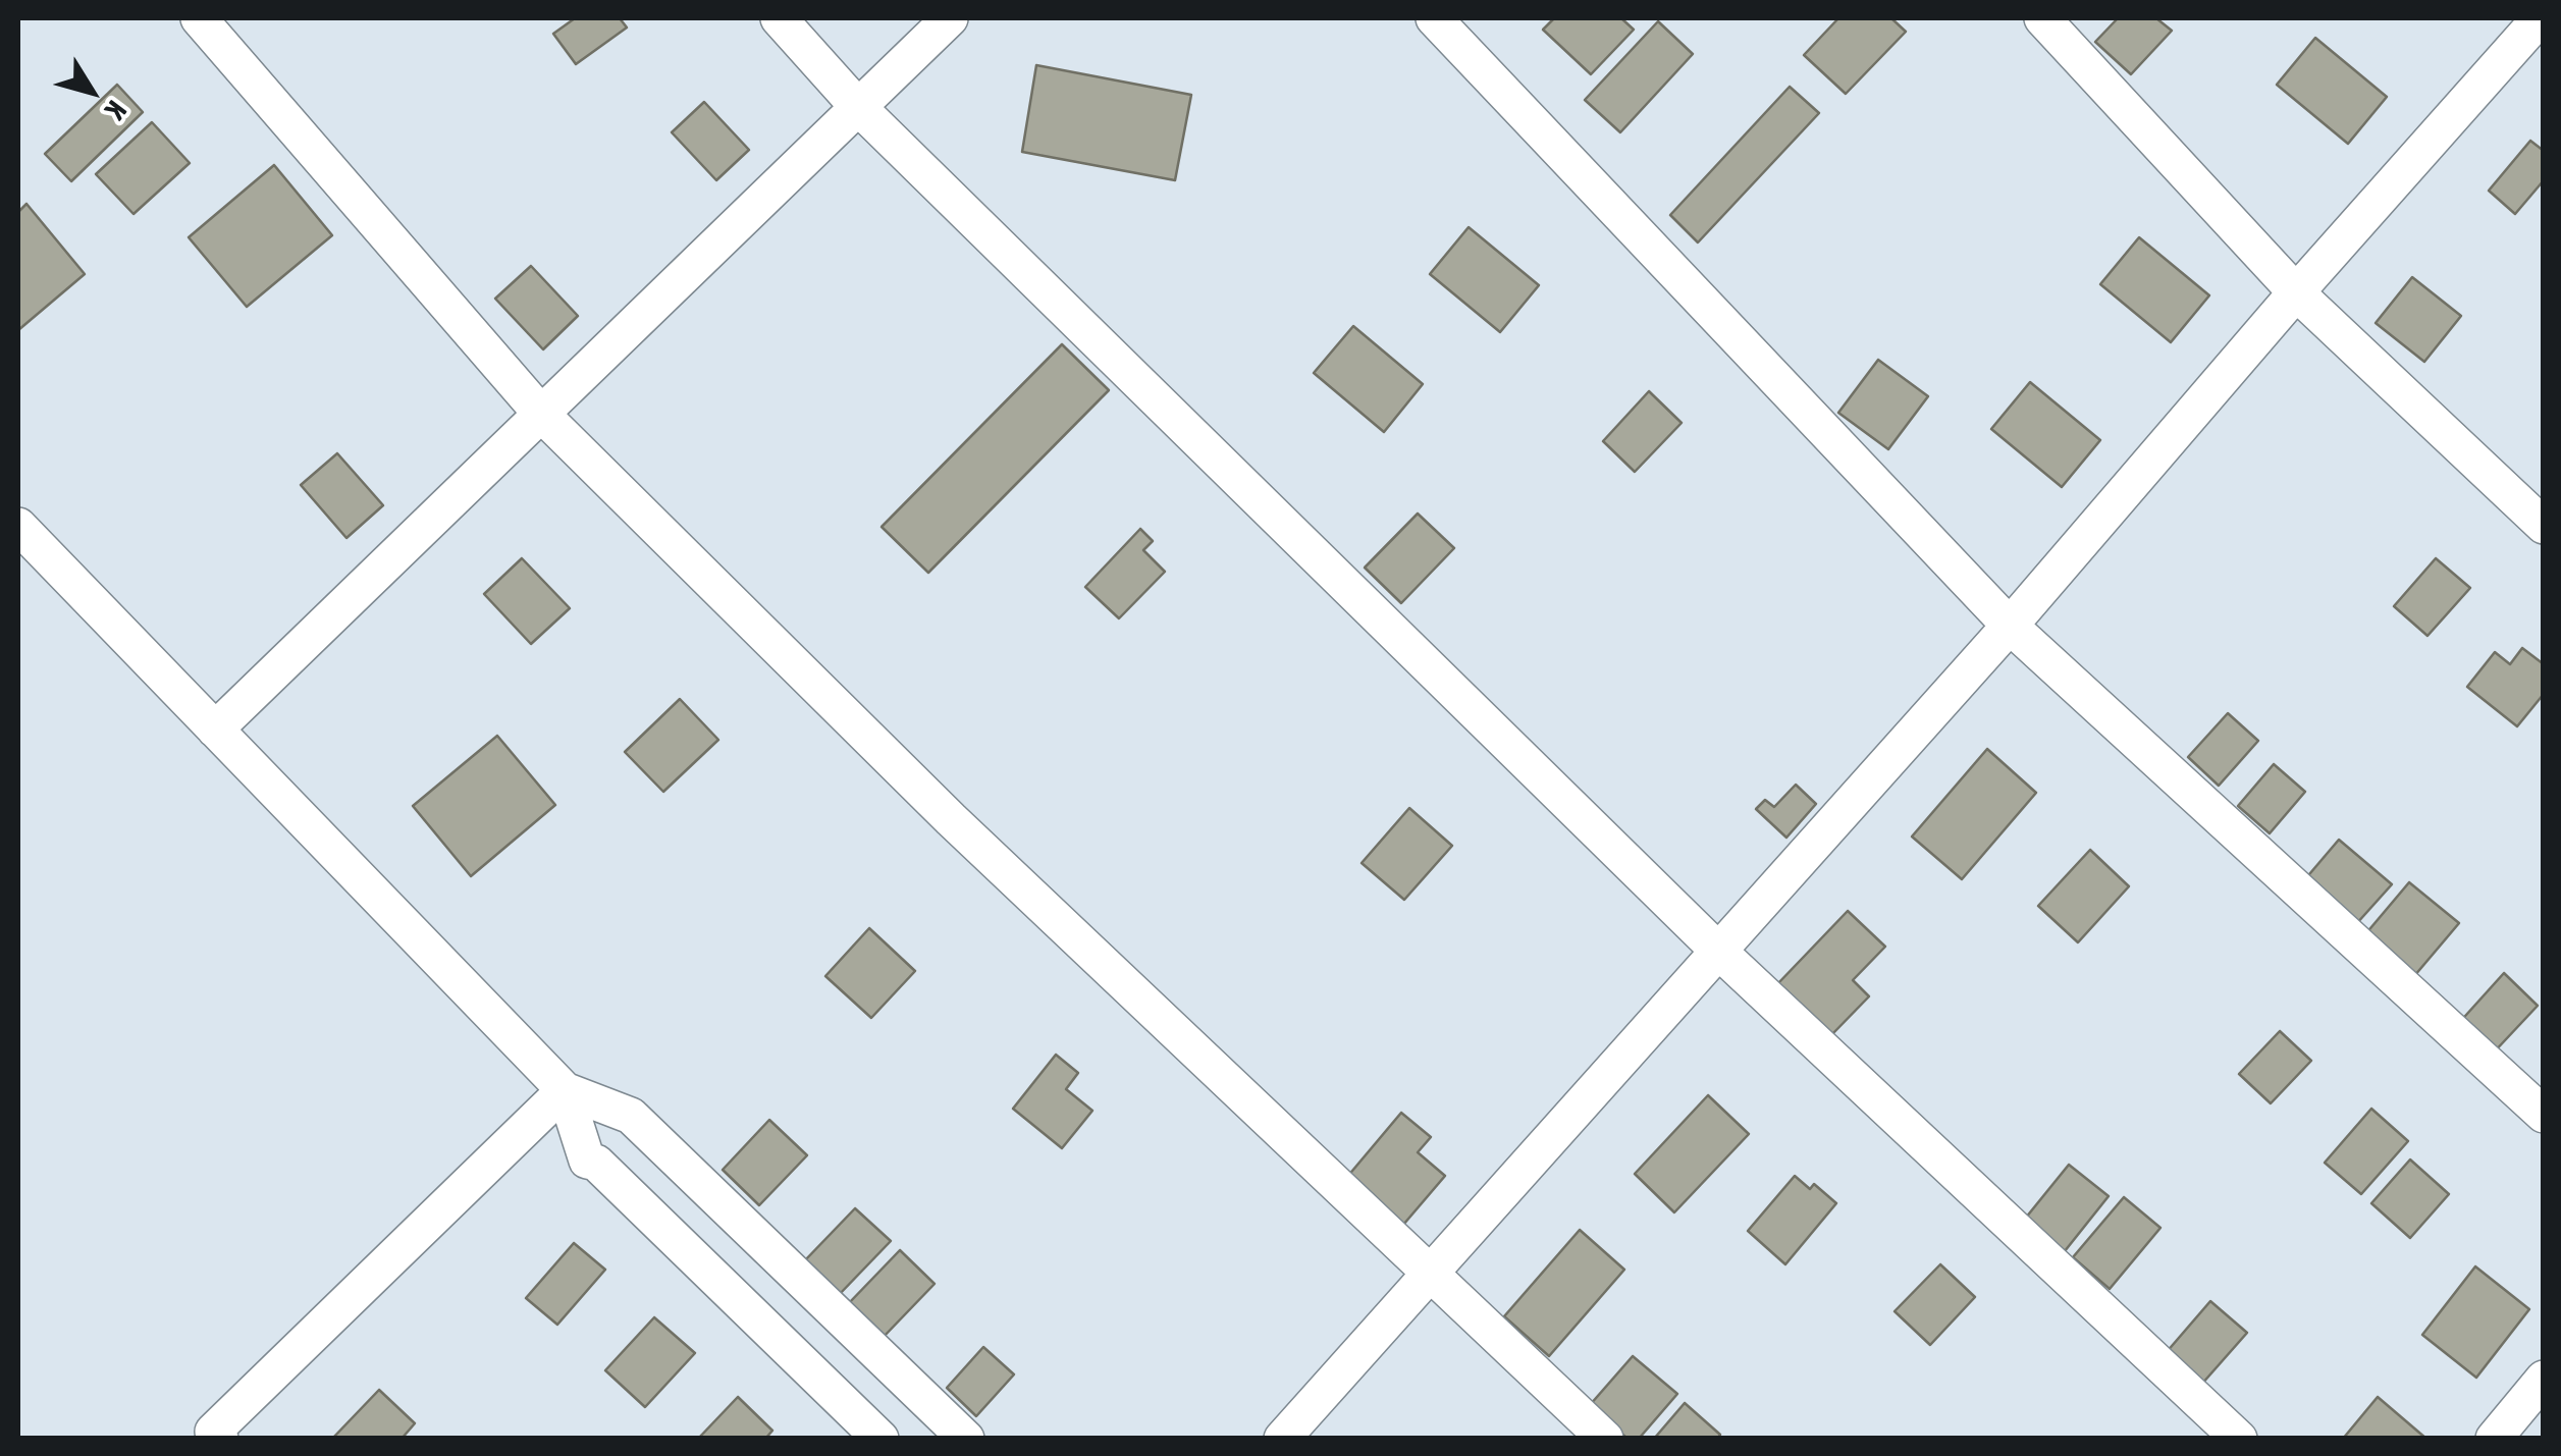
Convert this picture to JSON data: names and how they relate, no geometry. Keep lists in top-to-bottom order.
{
  "north": "bottom right"
}
